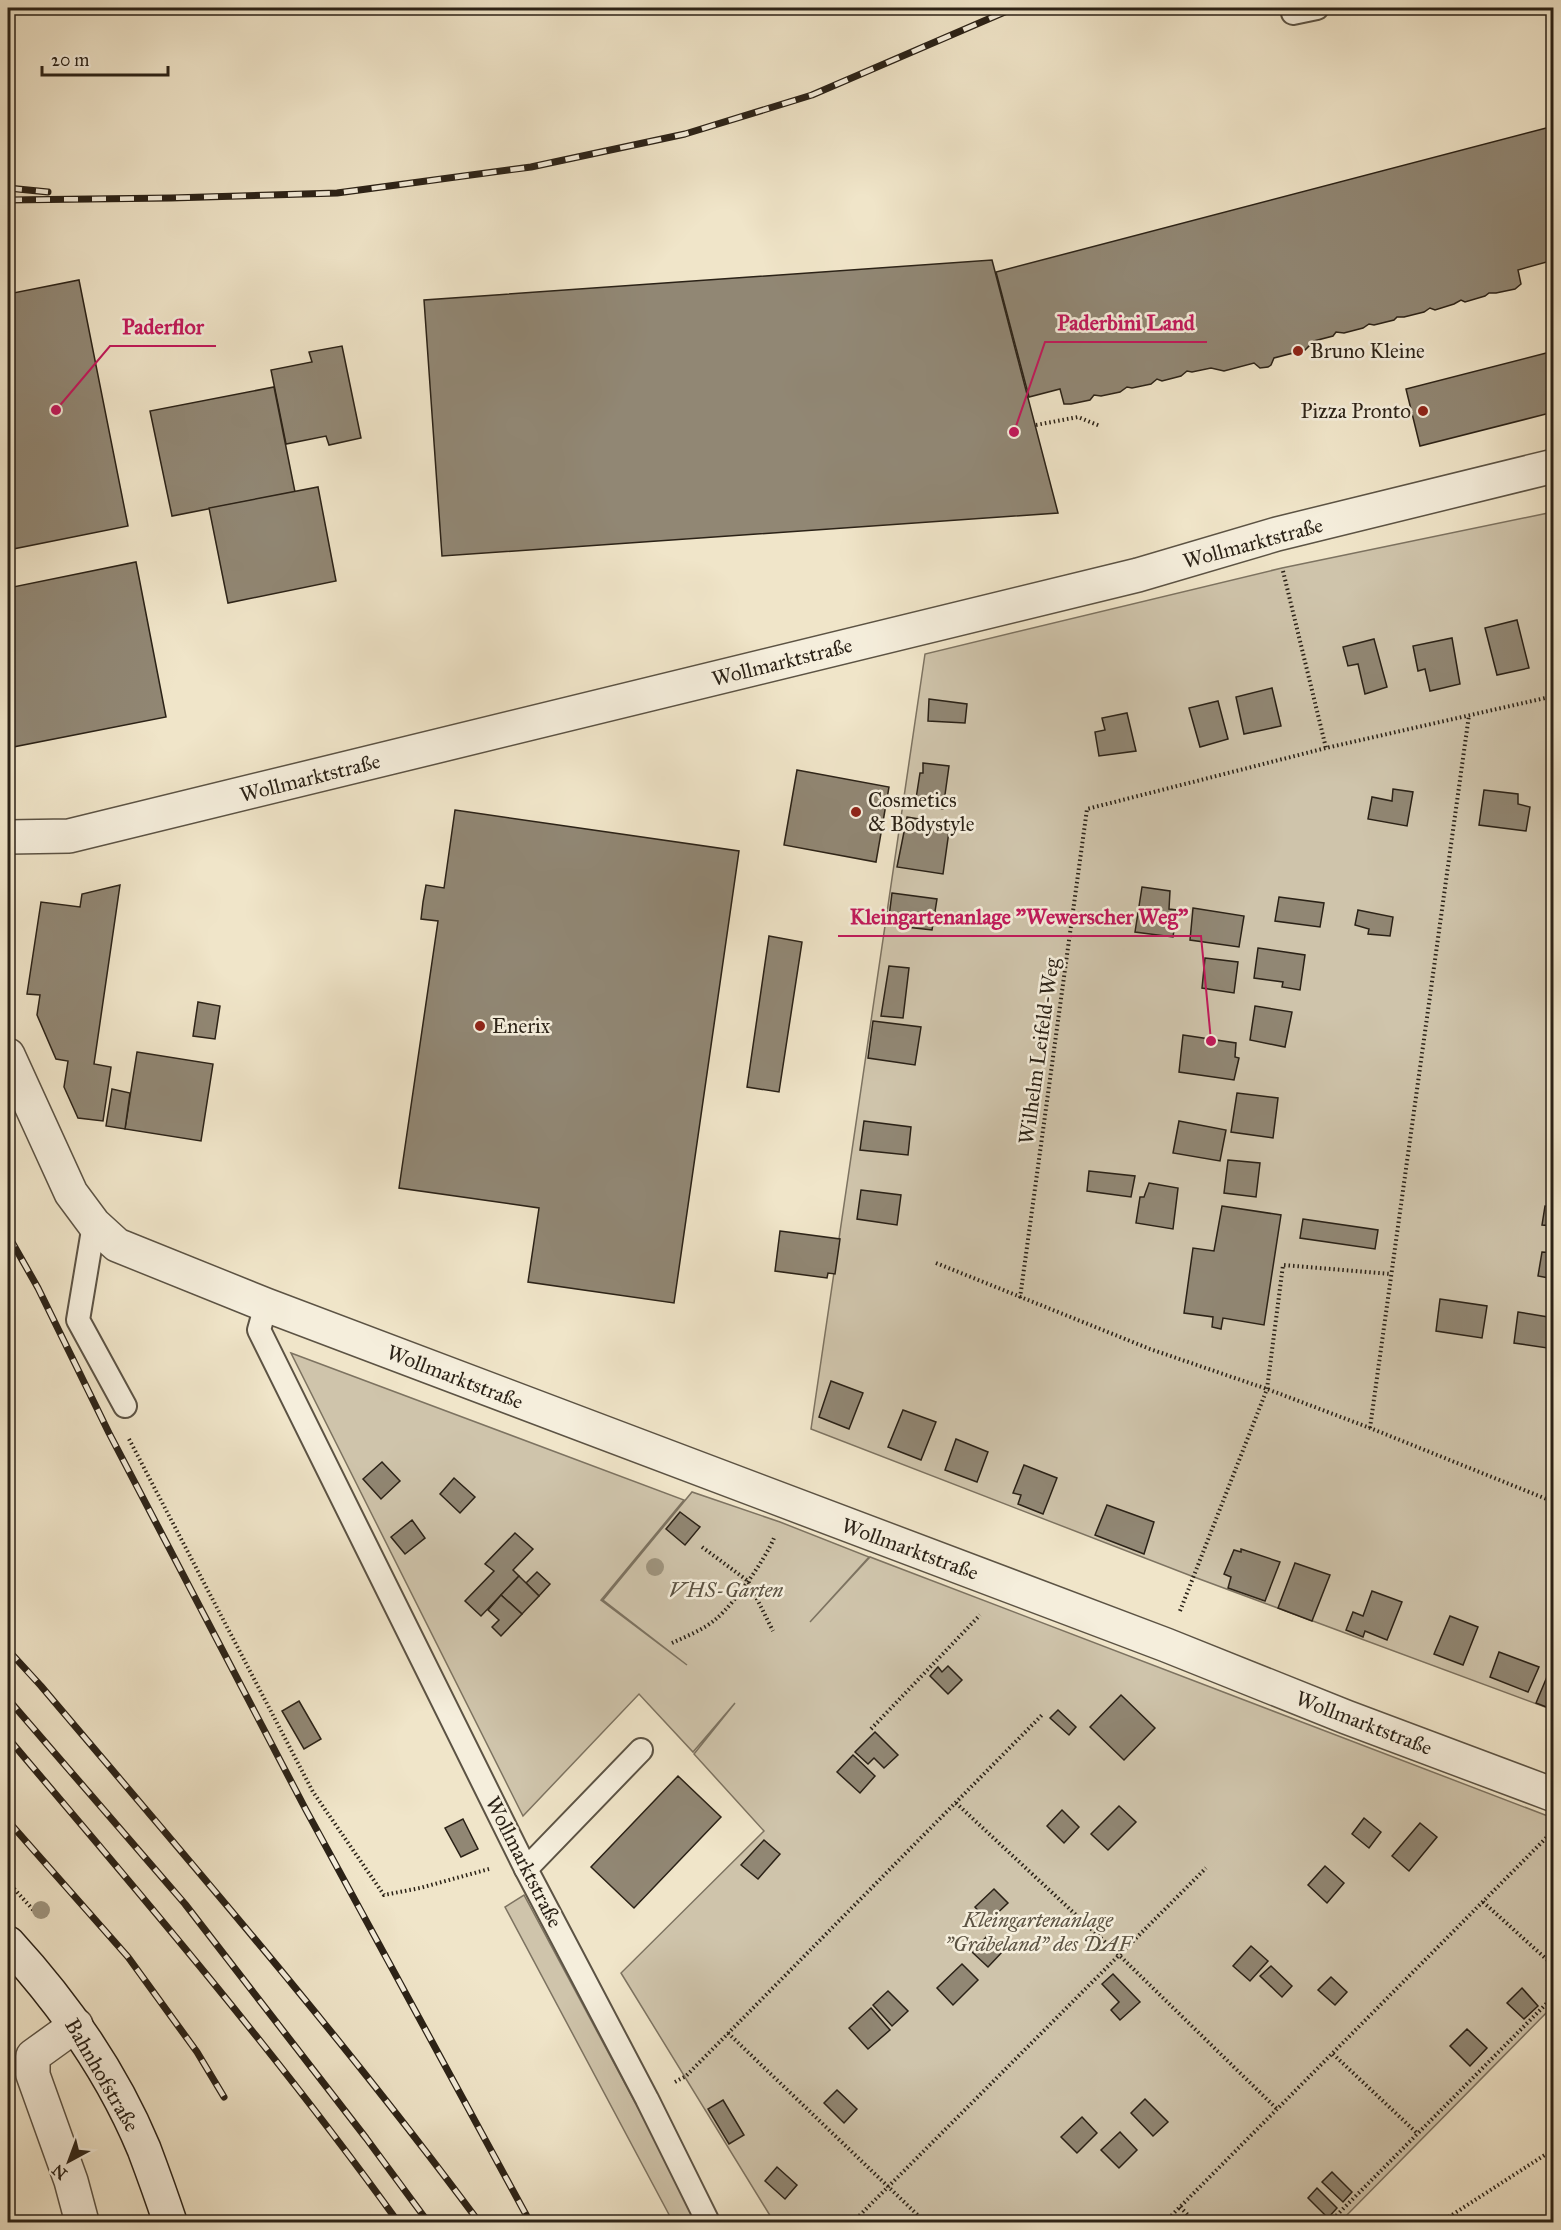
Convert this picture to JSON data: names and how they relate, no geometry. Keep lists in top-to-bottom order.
{
  "streets": {
    "street": ["Wollmarktstraße", "Bahnhofstraße"],
    "path": ["Wilhelm Leifeld-Weg"]
  },
  "parks": ["VHS-Garten", "Kleingartenanlage \"Grabeland\" des DAF"],
  "places": [
    "Bruno Kleine",
    "Paderflor",
    "Pizza Pronto",
    "Paderbini Land",
    "Cosmetics & Bodystyle",
    "Enerix",
    "Kleingartenanlage \"Wewerscher Weg\""
  ],
  "scale_bar": "20 m",
  "north": "bottom left"
}
